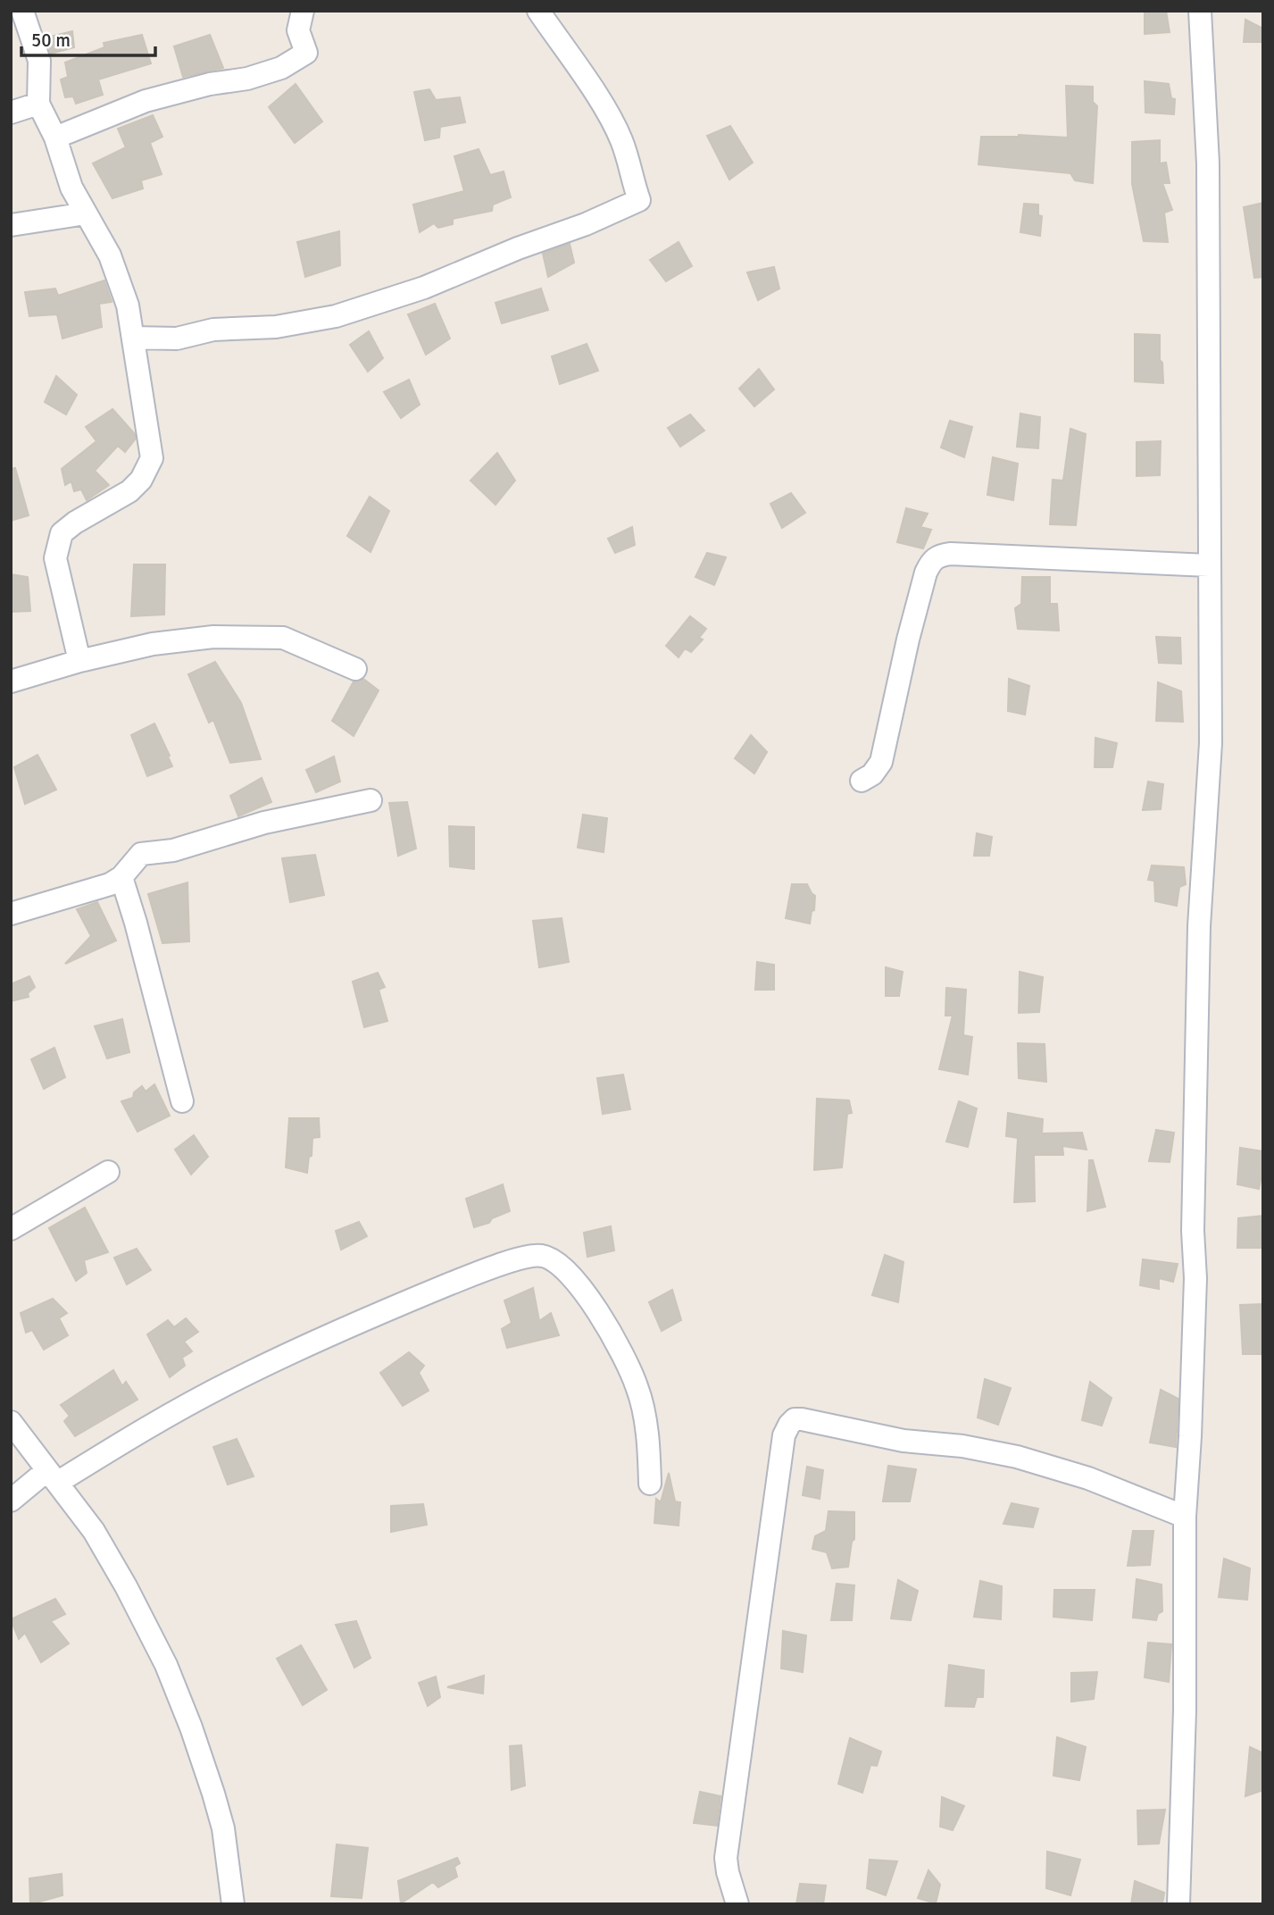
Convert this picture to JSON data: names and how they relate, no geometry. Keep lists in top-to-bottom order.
{
  "scale_bar": "50 m"
}
